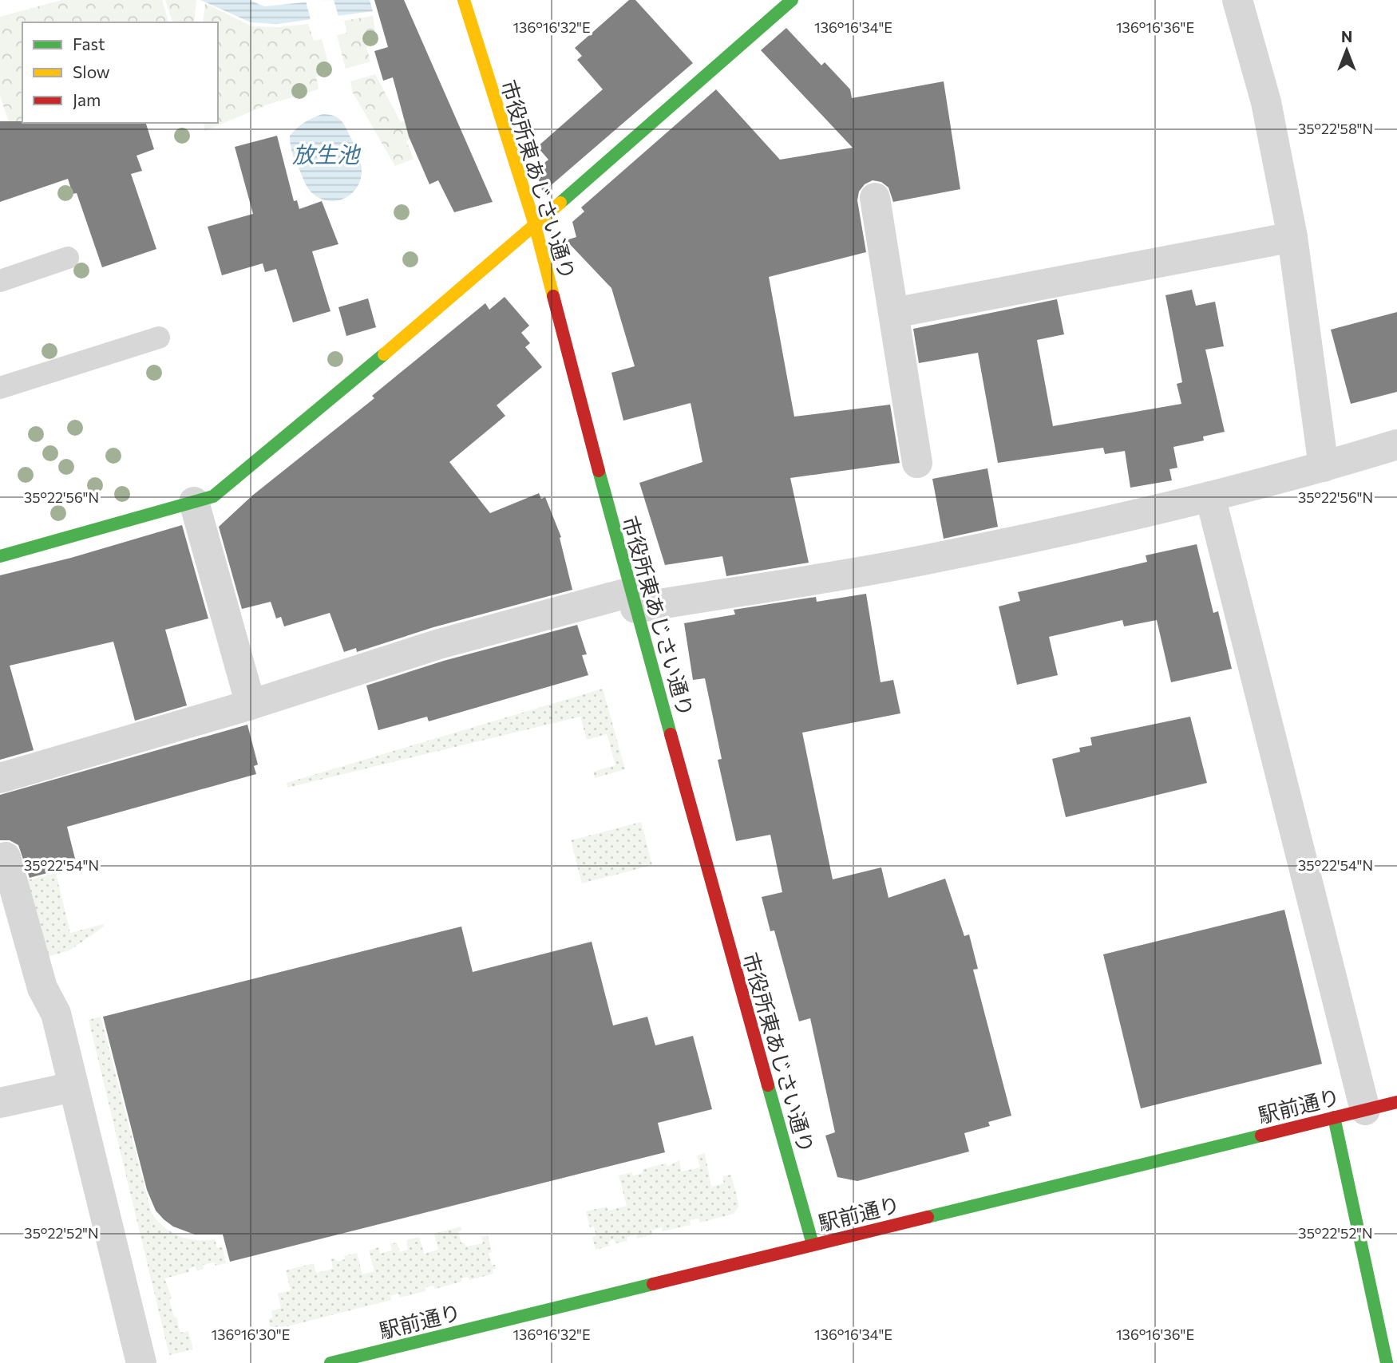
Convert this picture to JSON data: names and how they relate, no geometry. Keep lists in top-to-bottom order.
{
  "streets": {
    "street": ["市役所東あじさい通り", "駅前通り"]
  },
  "crossings": [
    ["市役所東あじさい通り", "駅前通り"]
  ],
  "water": ["放生池"],
  "legend": ["Fast", "Slow", "Jam"],
  "north": "top",
  "coordinates": [
    "136°16'32\"E",
    "136°16'34\"E",
    "136°16'36\"E",
    "35°22'58\"N",
    "35°22'56\"N",
    "35°22'54\"N",
    "35°22'52\"N",
    "136°16'30\"E"
  ]
}
